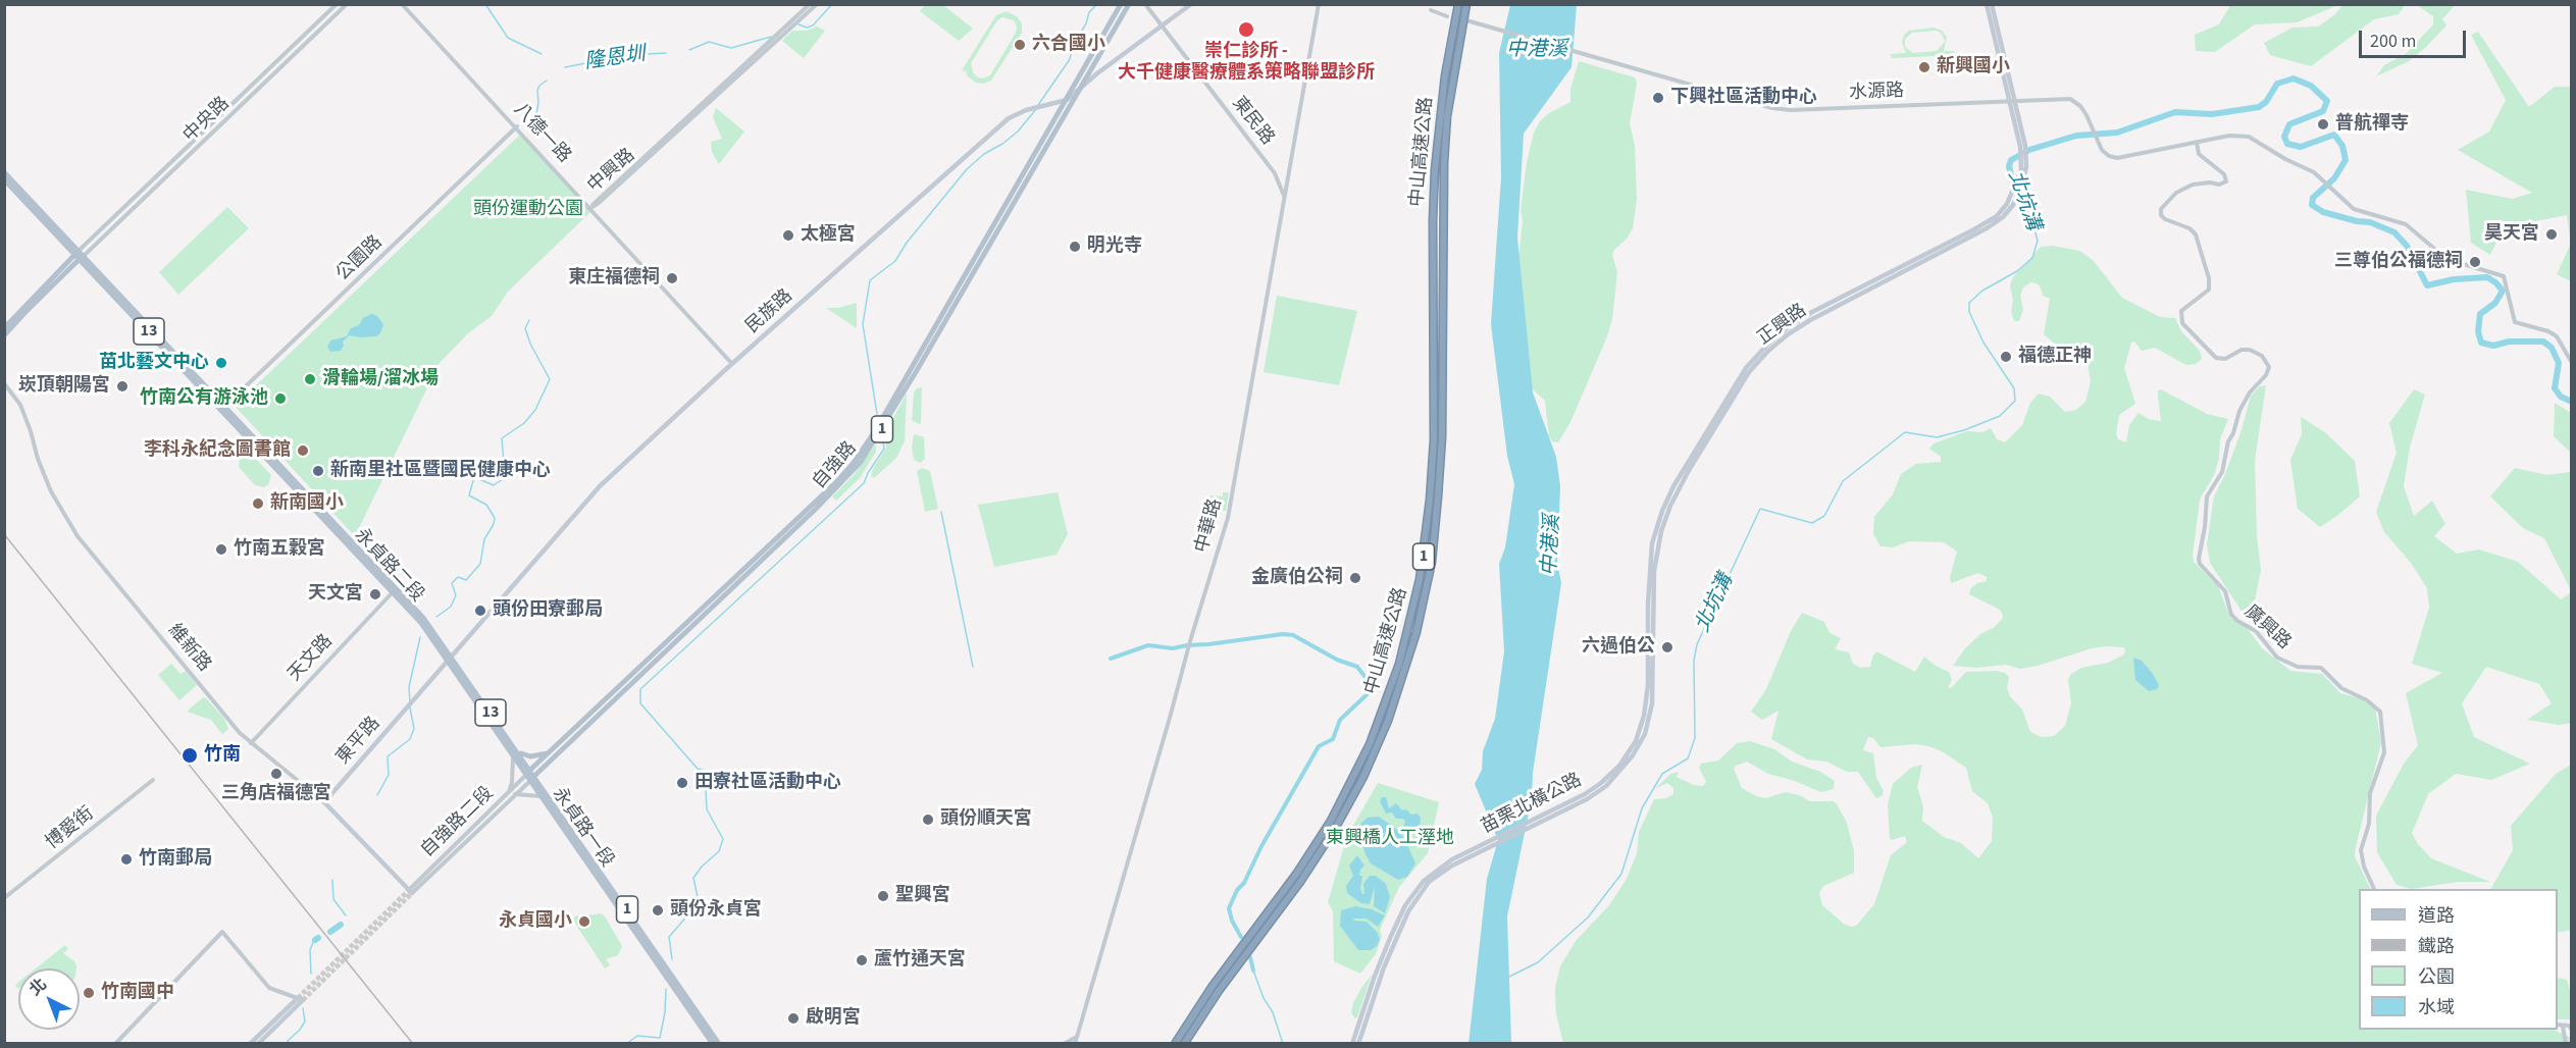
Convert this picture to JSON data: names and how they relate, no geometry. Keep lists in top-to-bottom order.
{
  "streets": {
    "highway": ["中山高速公路", "1"],
    "main road": [
      "民族路",
      "正興路",
      "13",
      "自強路",
      "永貞路二段",
      "維新路",
      "東平路",
      "苗栗北橫公路",
      "永貞路一段"
    ],
    "street": [
      "水源路",
      "中央路",
      "東民路",
      "八德一路",
      "中興路",
      "公園路",
      "中華路",
      "廣興路",
      "天文路",
      "自強路二段",
      "博愛街"
    ]
  },
  "crossings": [
    ["水源路", "正興路"],
    ["水源路", "廣興路"],
    ["中央路", "13"],
    ["中央路", "永貞路二段"],
    ["東民路", "民族路"],
    ["東民路", "中華路"],
    ["八德一路", "中興路"],
    ["八德一路", "公園路"],
    ["八德一路", "民族路"],
    ["公園路", "永貞路二段"],
    ["民族路", "自強路"],
    ["民族路", "永貞路二段"],
    ["民族路", "東平路"],
    ["民族路", "永貞路一段"],
    ["正興路", "苗栗北橫公路"],
    ["13", "永貞路二段"],
    ["自強路", "自強路二段"],
    ["自強路", "永貞路一段"],
    ["永貞路二段", "天文路"],
    ["永貞路二段", "永貞路一段"],
    ["維新路", "天文路"],
    ["維新路", "東平路"],
    ["維新路", "自強路二段"],
    ["自強路二段", "永貞路一段"]
  ],
  "water": ["中港溪", "隆恩圳", "北坑溝"],
  "parks": ["頭份運動公園", "東興橋人工溼地"],
  "places": [
    "崇仁診所 - 大千健康醫療體系策略聯盟診所",
    "六合國小",
    "新興國小",
    "下興社區活動中心",
    "普航禪寺",
    "昊天宮",
    "太極宮",
    "明光寺",
    "三尊伯公福德祠",
    "東庄福德祠",
    "福德正神",
    "苗北藝文中心",
    "滑輪場/溜冰場",
    "崁頂朝陽宮",
    "竹南公有游泳池",
    "李科永紀念圖書館",
    "新南里社區暨國民健康中心",
    "新南國小",
    "竹南五穀宮",
    "金廣伯公祠",
    "天文宮",
    "頭份田寮郵局",
    "六過伯公",
    "竹南",
    "三角店福德宮",
    "田寮社區活動中心",
    "頭份順天宮",
    "竹南郵局",
    "聖興宮",
    "頭份永貞宮",
    "永貞國小",
    "蘆竹通天宮",
    "竹南國中",
    "啟明宮"
  ],
  "legend": [
    "道路",
    "鐵路",
    "公園",
    "水域"
  ],
  "scale_bar": "200 m",
  "north": "top left"
}
